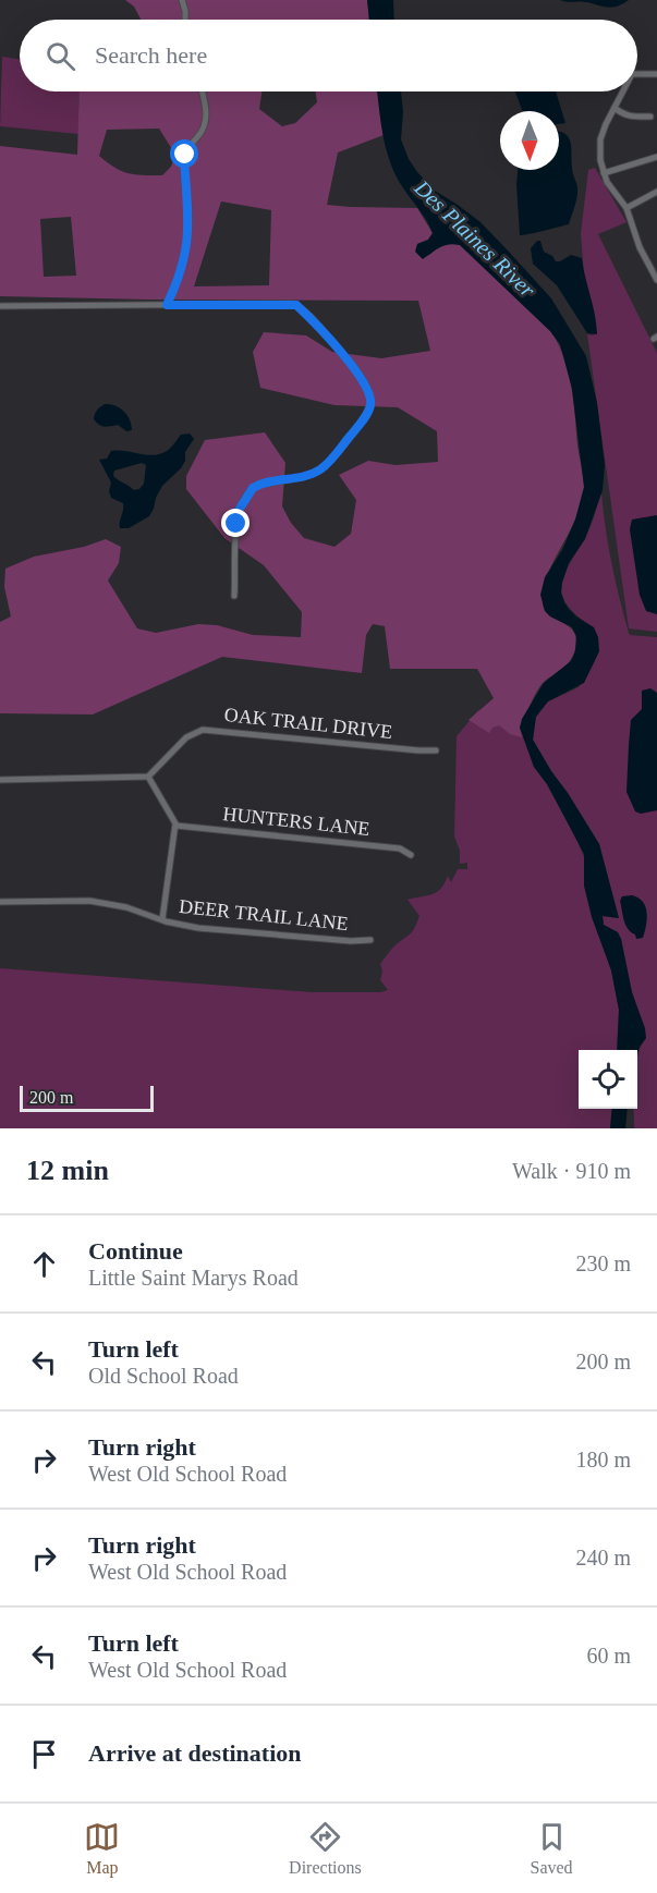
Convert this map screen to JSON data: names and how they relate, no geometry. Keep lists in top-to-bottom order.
{
  "streets": {
    "street": ["OAK TRAIL DRIVE", "HUNTERS LANE", "DEER TRAIL LANE"]
  },
  "water": ["Des Plaines River"],
  "scale_bar": "200 m",
  "north": "bottom",
  "page": {
    "search": "Search here",
    "scale": "200 m",
    "heading": ["12 min", "Walk · 910 m"],
    "list": [
      ["Continue", "Little Saint Marys Road", "230 m"],
      ["Turn left", "Old School Road", "200 m"],
      ["Turn right", "West Old School Road", "180 m"],
      ["Turn right", "West Old School Road", "240 m"],
      ["Turn left", "West Old School Road", "60 m"],
      "Arrive at destination"
    ],
    "nav": ["Map", "Directions", "Saved"]
  }
}
